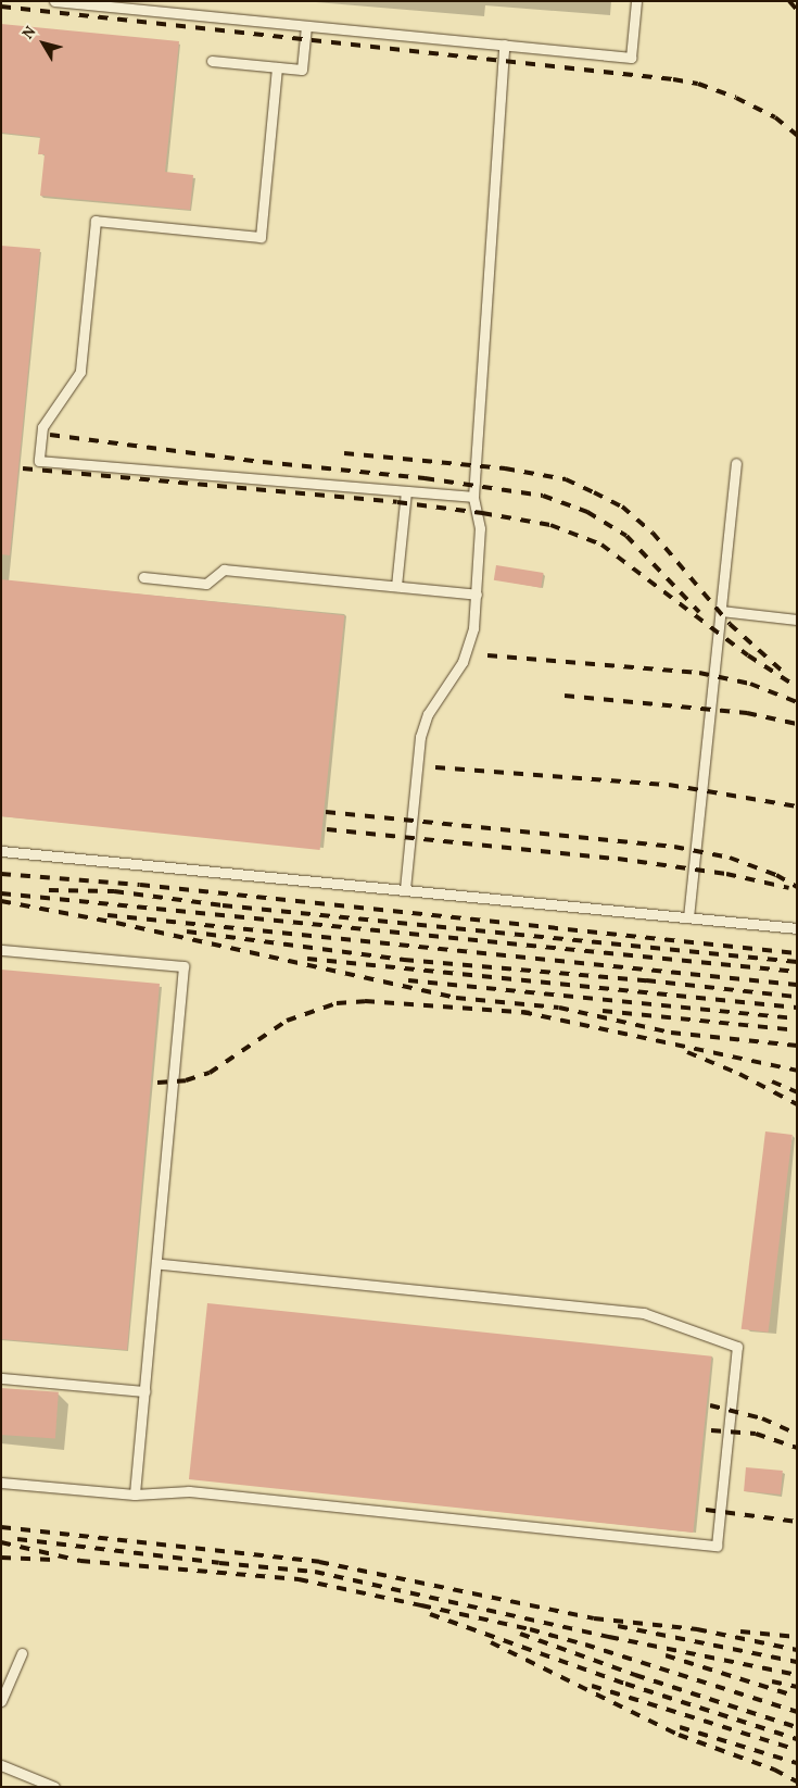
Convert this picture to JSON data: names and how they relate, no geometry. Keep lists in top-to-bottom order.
{
  "north": "top left"
}
